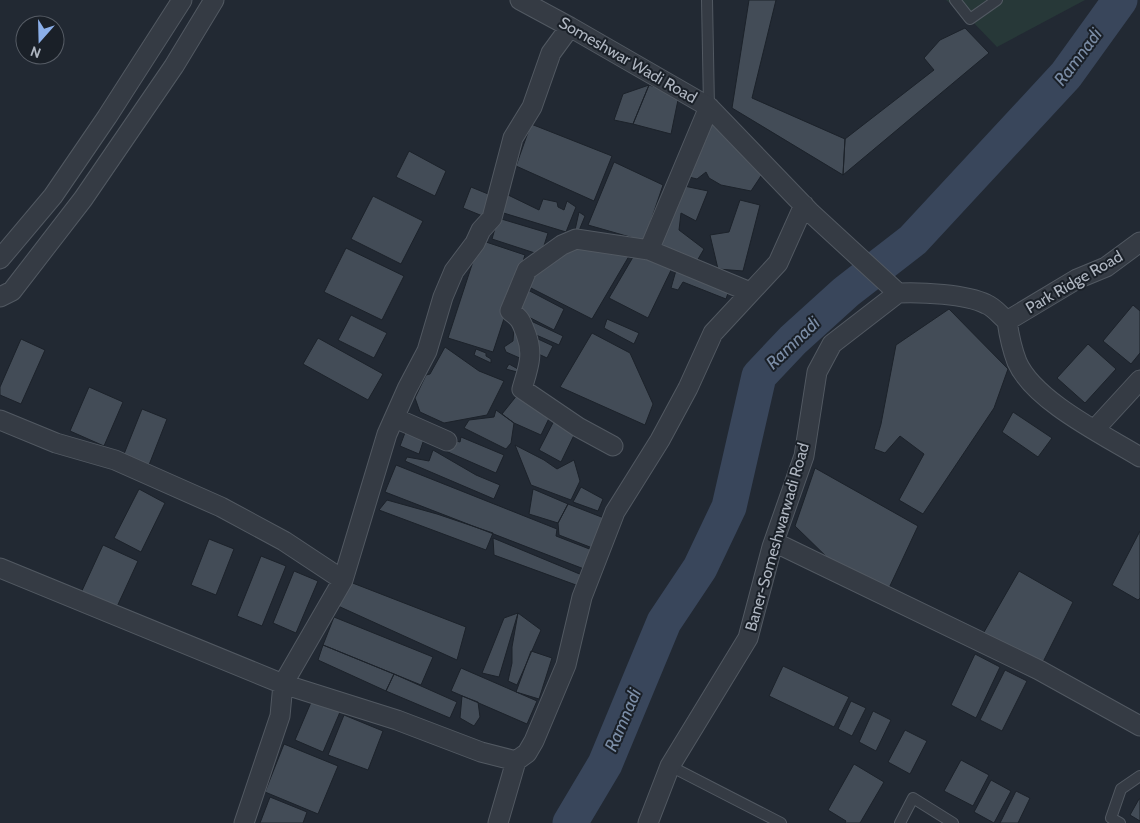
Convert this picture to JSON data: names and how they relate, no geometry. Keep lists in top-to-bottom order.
{
  "streets": {
    "street": ["Someshwar Wadi Road", "Park Ridge Road", "Baner-Someshwarwadi Road"]
  },
  "crossings": [
    ["Someshwar Wadi Road", "Baner-Someshwarwadi Road"]
  ],
  "water": ["Ramnadi"],
  "north": "bottom"
}
